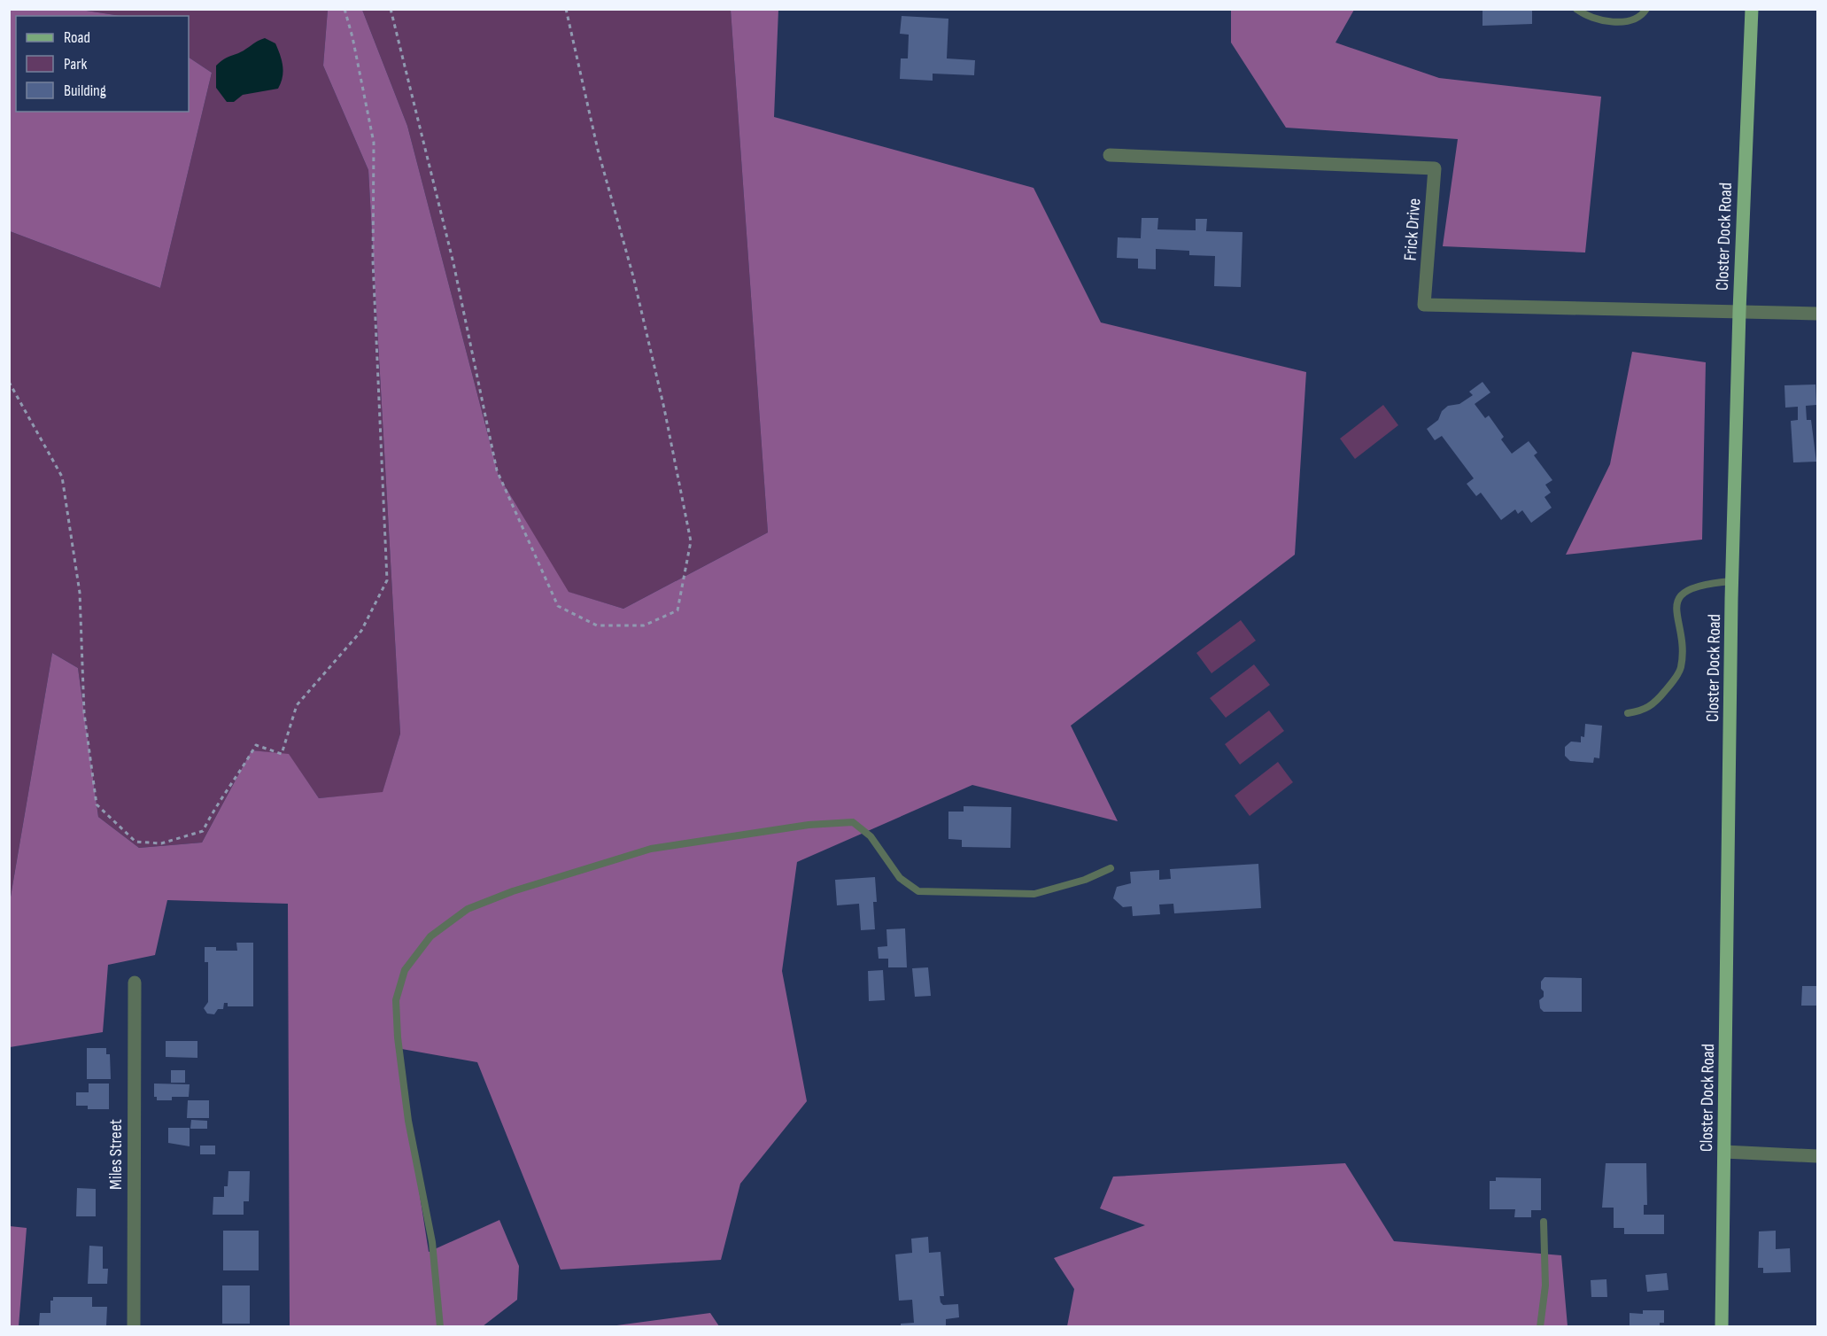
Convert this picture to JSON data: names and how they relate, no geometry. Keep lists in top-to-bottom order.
{
  "streets": {
    "main road": ["Closter Dock Road"],
    "street": ["Frick Drive", "Miles Street"]
  },
  "crossings": [
    ["Frick Drive", "Closter Dock Road"]
  ],
  "legend": ["Road", "Park", "Building"]
}
